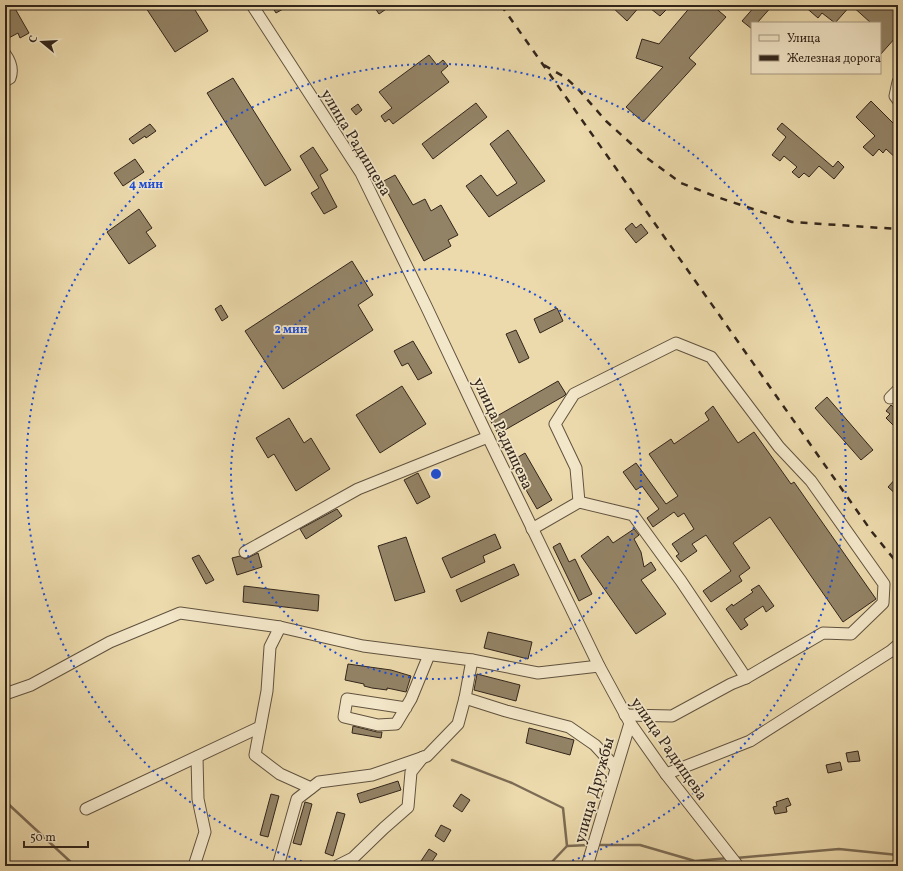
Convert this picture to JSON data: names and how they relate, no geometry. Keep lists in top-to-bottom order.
{
  "streets": {
    "street": ["улица Радищева", "улица Дружбы"]
  },
  "crossings": [
    ["улица Радищева", "улица Дружбы"]
  ],
  "legend": ["Улица", "Железная дорога"],
  "scale_bar": "50 m",
  "north": "left",
  "rings": ["4 мин", "2 мин"]
}
